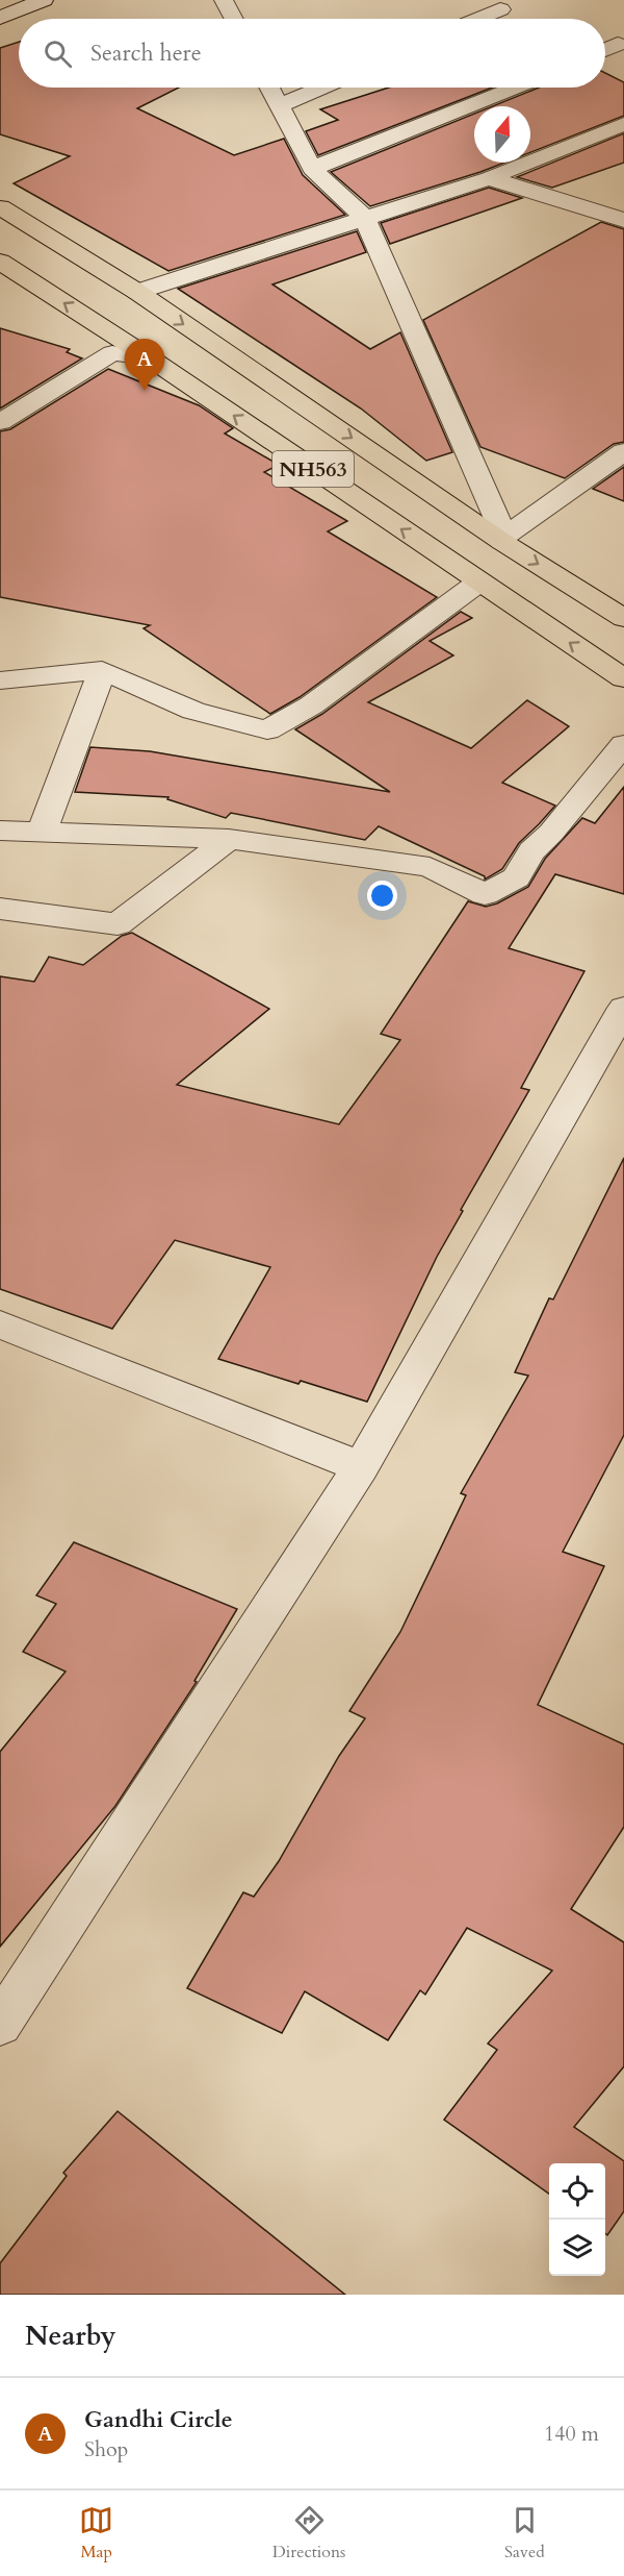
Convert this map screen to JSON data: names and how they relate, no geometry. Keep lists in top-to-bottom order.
{
  "streets": {
    "highway": ["NH563"]
  },
  "north": "top",
  "page": {
    "search": "Search here",
    "pins": "A",
    "heading": "Nearby",
    "list": [
      {
        "mark": "A",
        "name": "Gandhi Circle",
        "note": "Shop",
        "value": "140 m"
      }
    ],
    "nav": ["Map", "Directions", "Saved"]
  }
}
